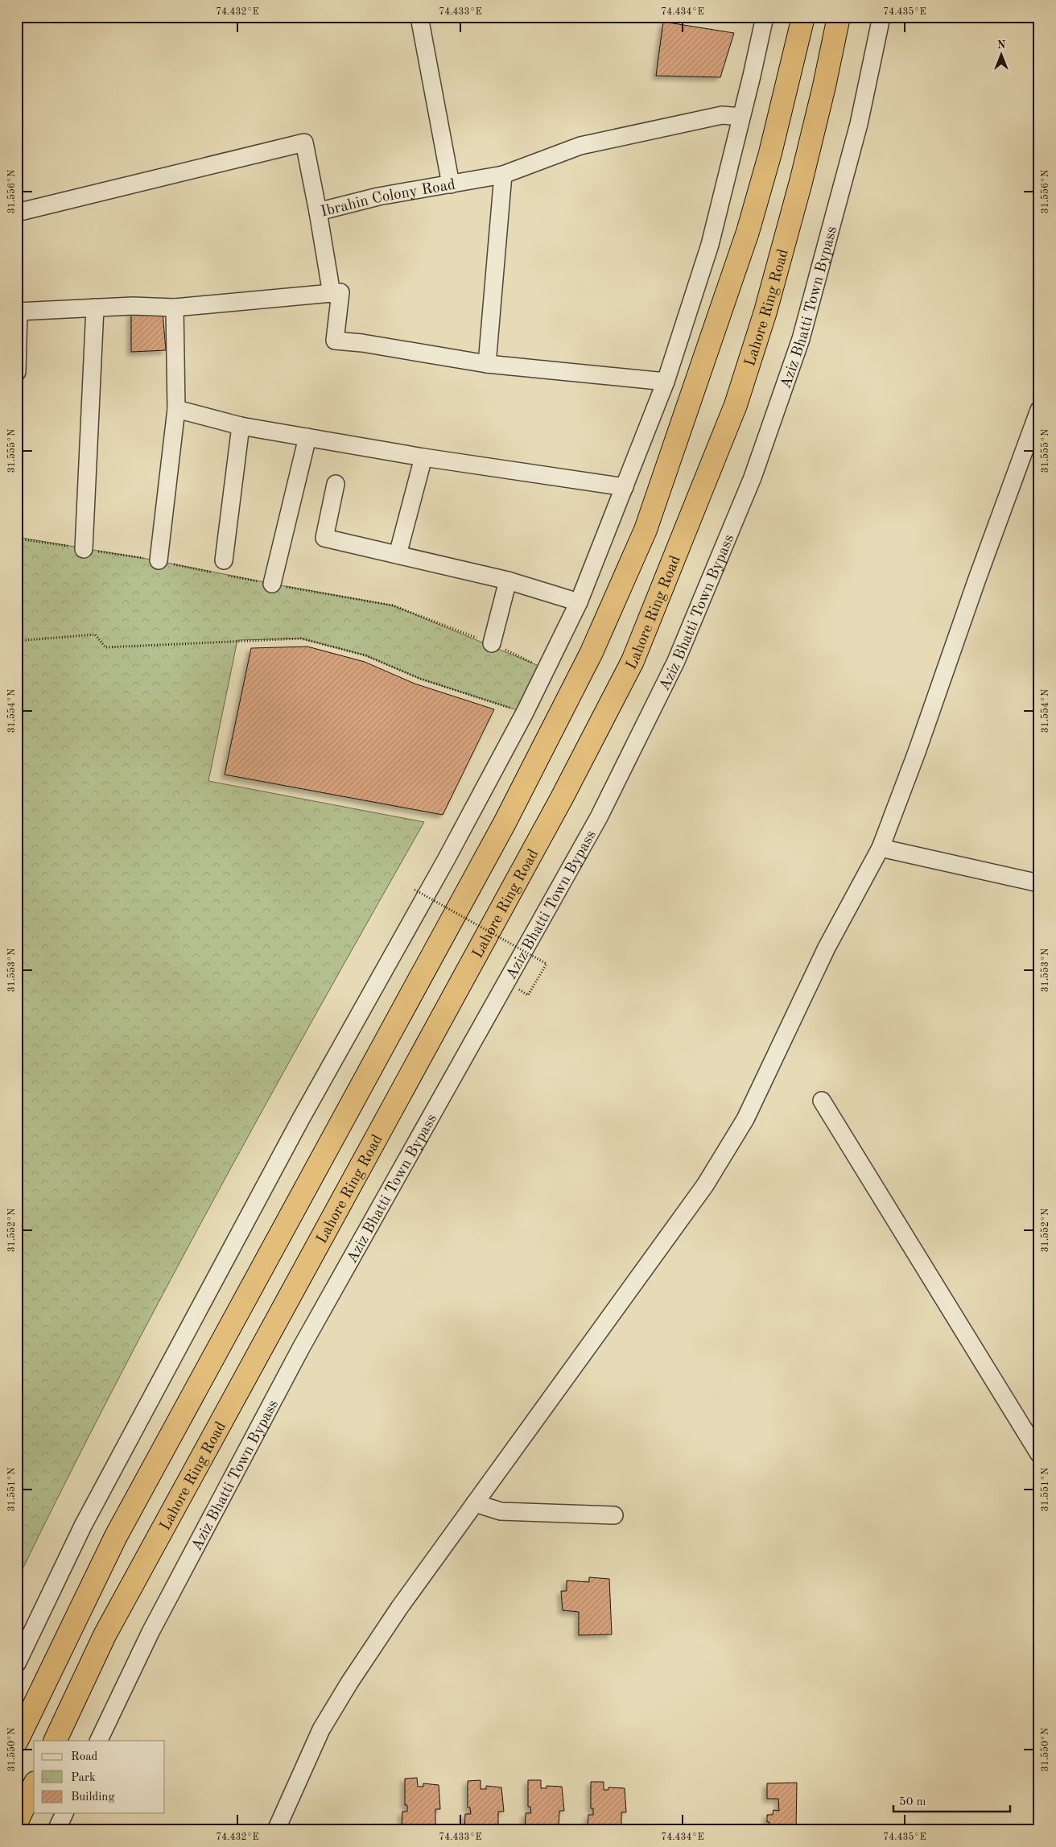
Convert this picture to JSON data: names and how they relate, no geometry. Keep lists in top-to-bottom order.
{
  "streets": {
    "highway": ["Lahore Ring Road"],
    "street": ["Ibrahin Colony Road", "Aziz Bhatti Town Bypass"]
  },
  "legend": ["Road", "Park", "Building"],
  "scale_bar": "50 m",
  "north": "top",
  "coordinates": [
    "74.432°E",
    "74.433°E",
    "74.434°E",
    "74.435°E",
    "31.556°N",
    "31.555°N",
    "31.554°N",
    "31.553°N",
    "31.552°N",
    "31.551°N",
    "31.550°N"
  ]
}
